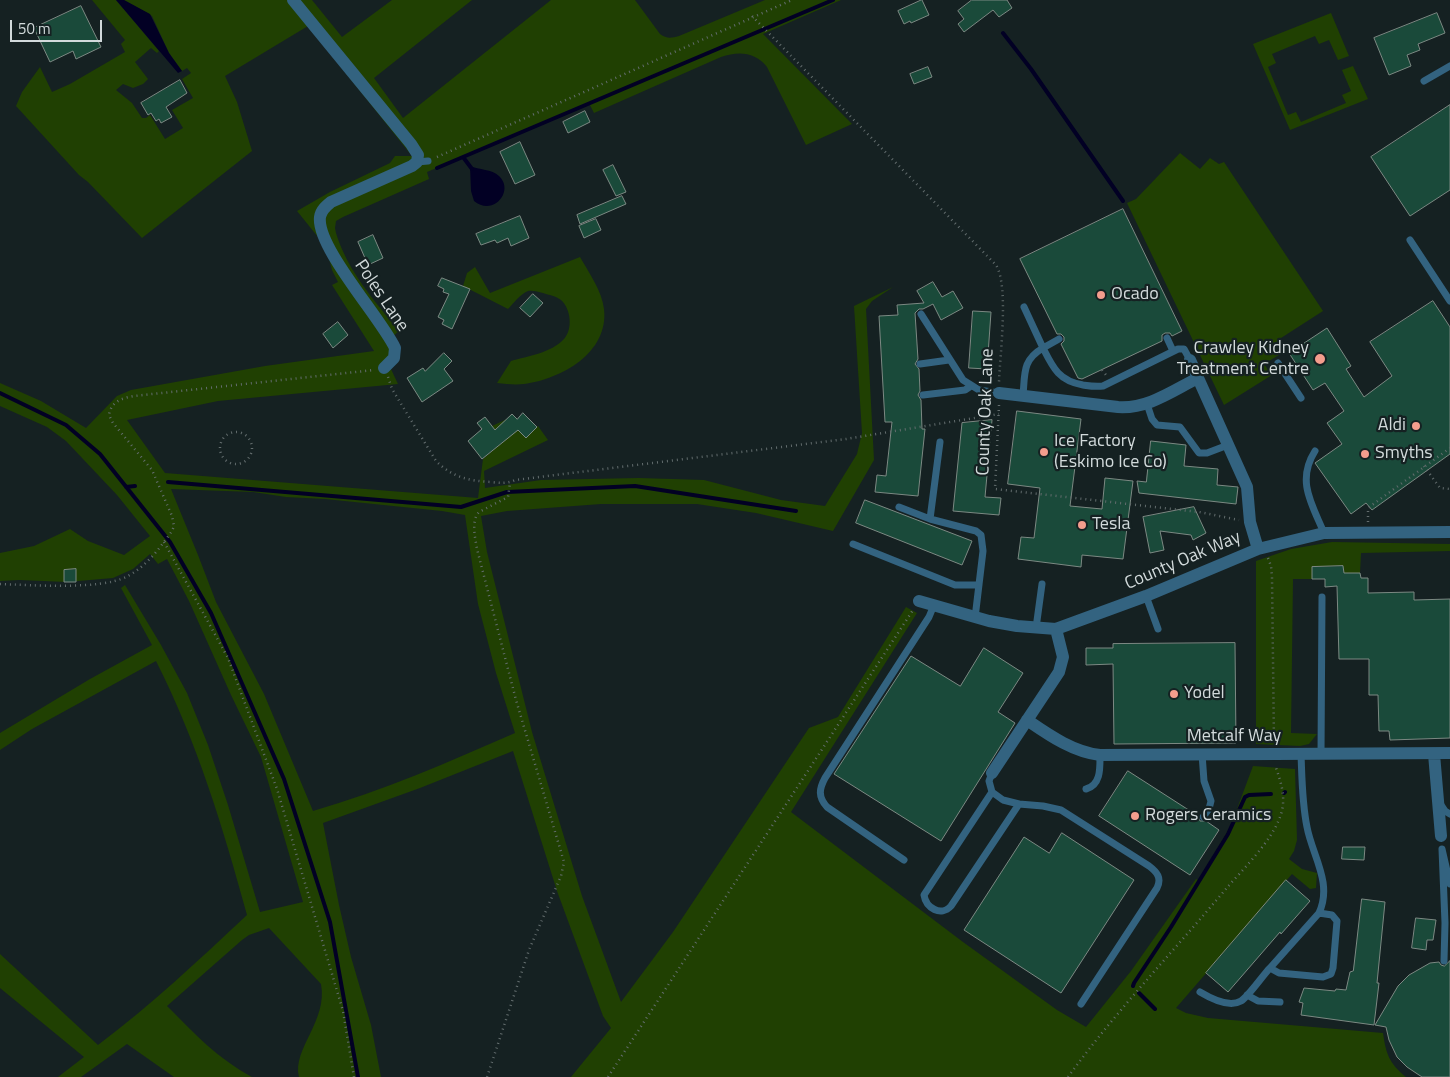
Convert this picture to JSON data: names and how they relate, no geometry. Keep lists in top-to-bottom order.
{
  "streets": {
    "street": ["Poles Lane", "County Oak Way", "Metcalf Way"],
    "path": ["County Oak Lane"]
  },
  "places": [
    "Ocado",
    "Crawley Kidney Treatment Centre",
    "Aldi",
    "Ice Factory (Eskimo Ice Co)",
    "Smyths",
    "Tesla",
    "Yodel",
    "Rogers Ceramics"
  ],
  "scale_bar": "50 m"
}
